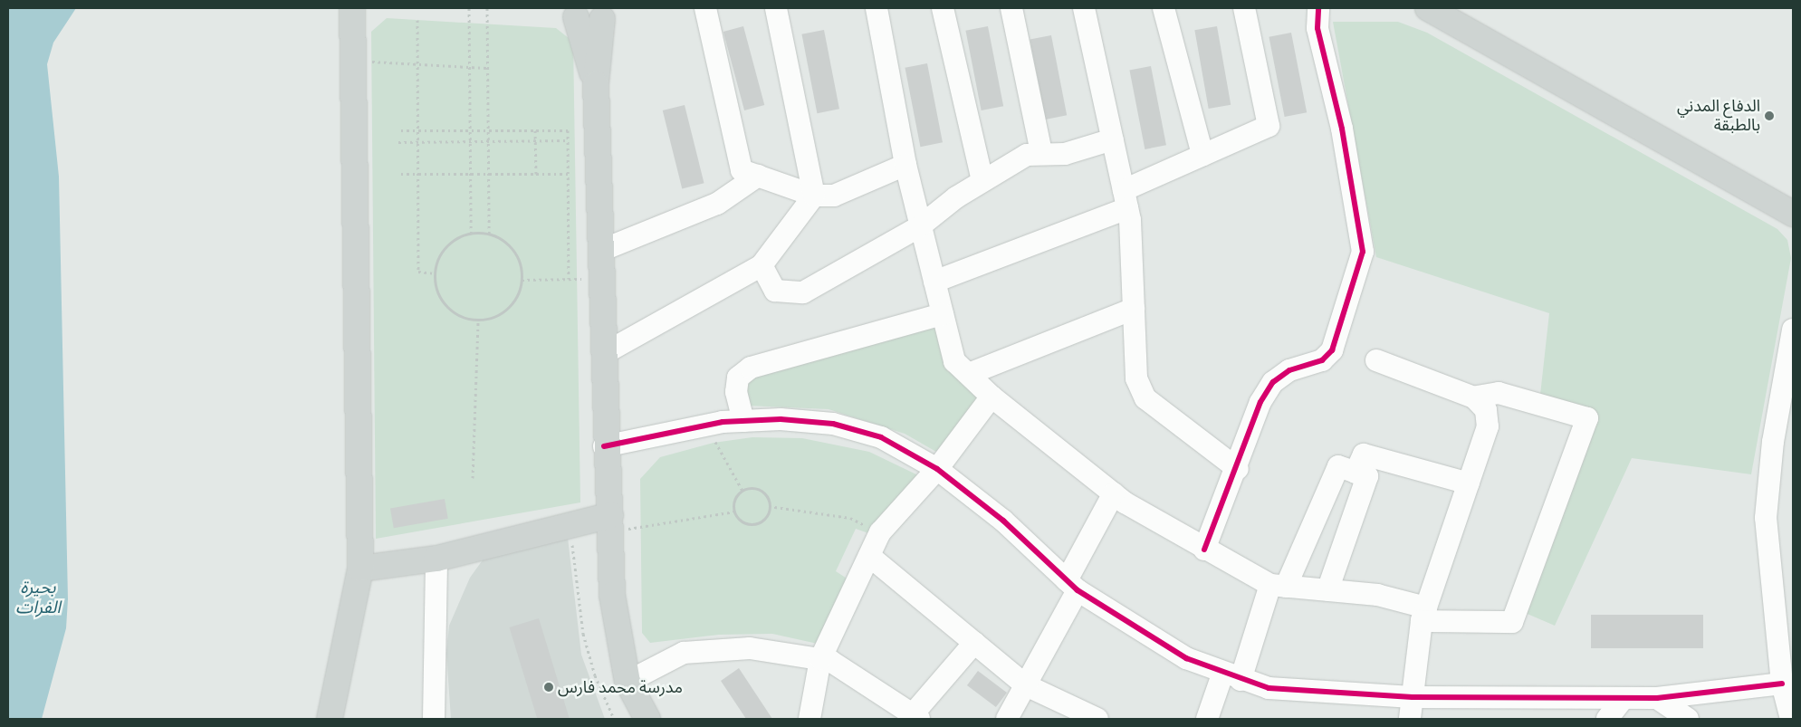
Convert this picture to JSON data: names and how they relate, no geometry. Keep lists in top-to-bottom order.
{
  "water": ["بحيرة الفرات"],
  "places": ["الدفاع المدني بالطبقة", "مدرسة محمد فارس"]
}
